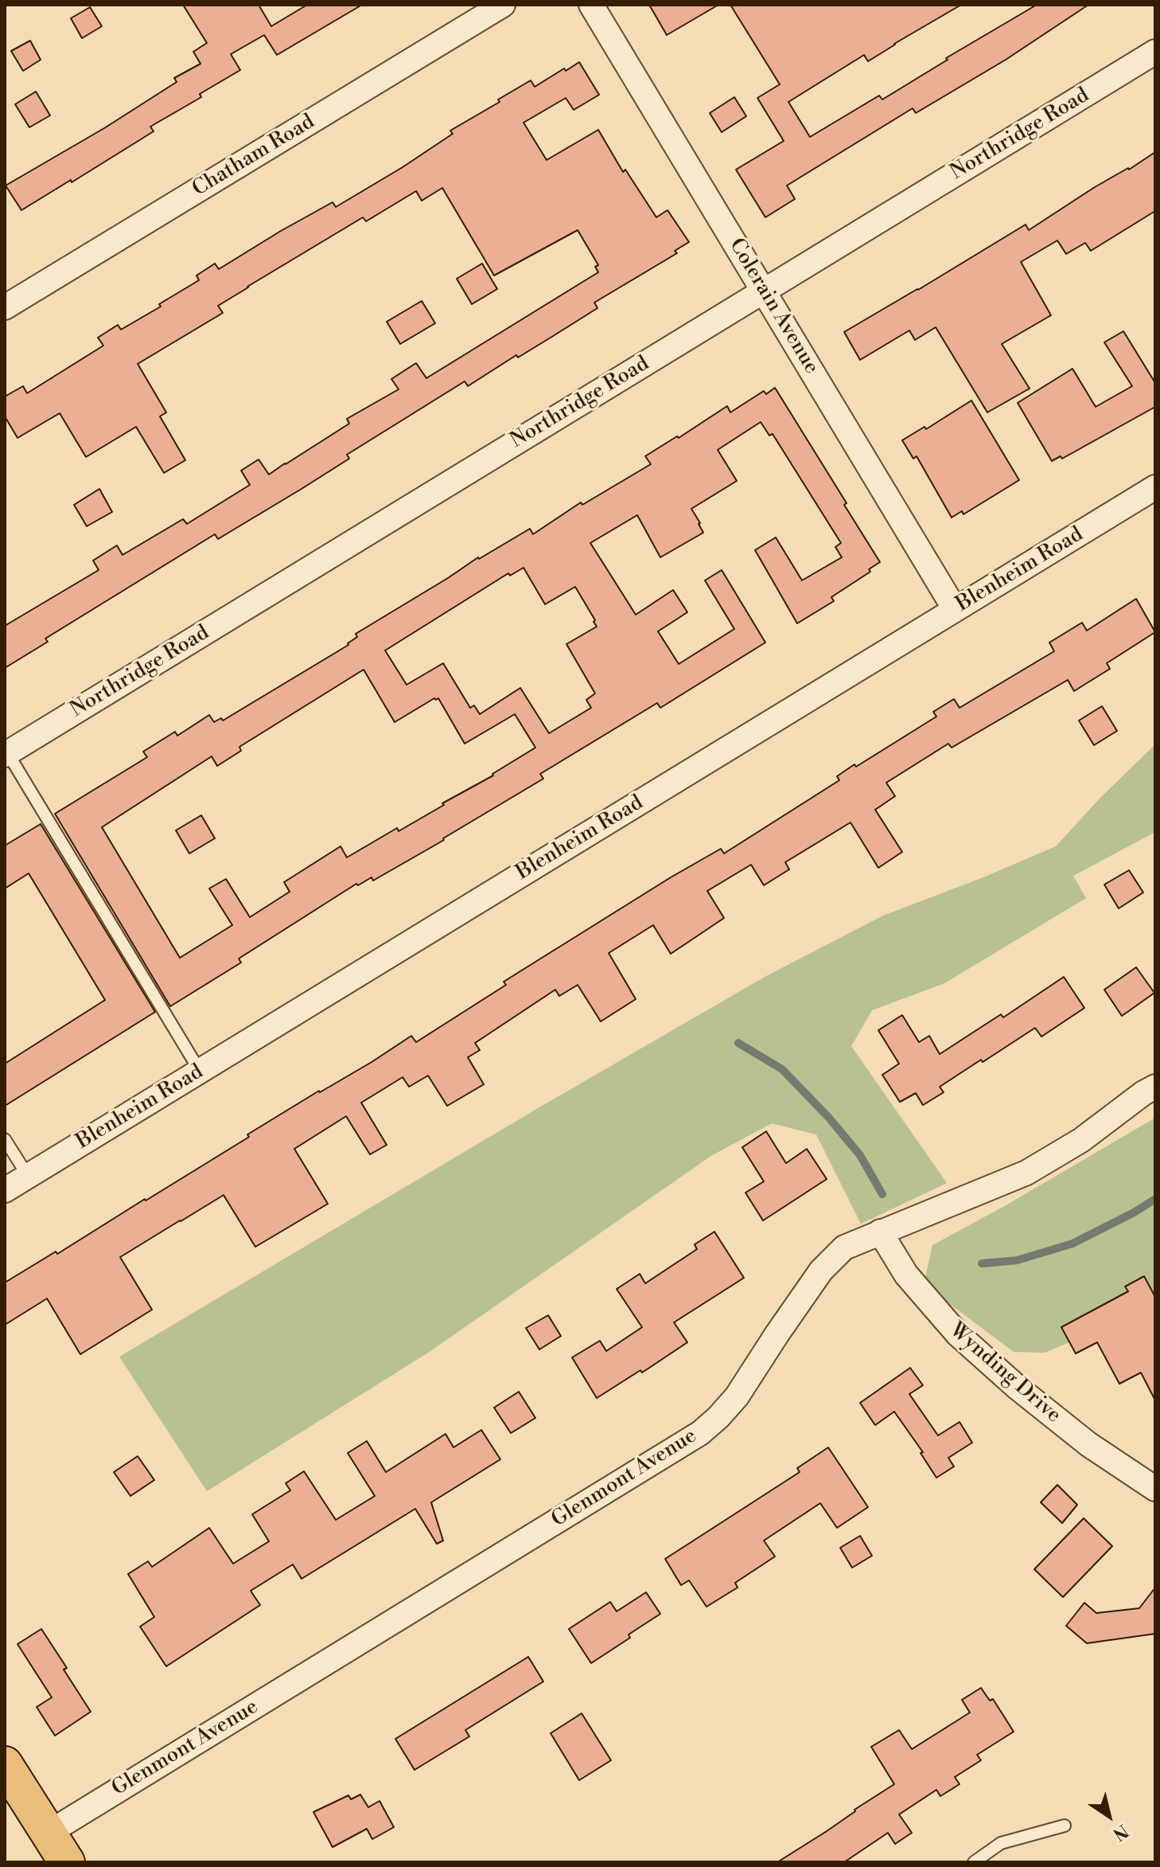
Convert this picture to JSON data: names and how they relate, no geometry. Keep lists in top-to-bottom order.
{
  "streets": {
    "street": [
      "Northridge Road",
      "Chatham Road",
      "Colerain Avenue",
      "Blenheim Road",
      "Wynding Drive",
      "Glenmont Avenue"
    ]
  },
  "crossings": [
    ["Northridge Road", "Colerain Avenue"],
    ["Colerain Avenue", "Blenheim Road"],
    ["Wynding Drive", "Glenmont Avenue"]
  ],
  "north": "bottom right"
}
